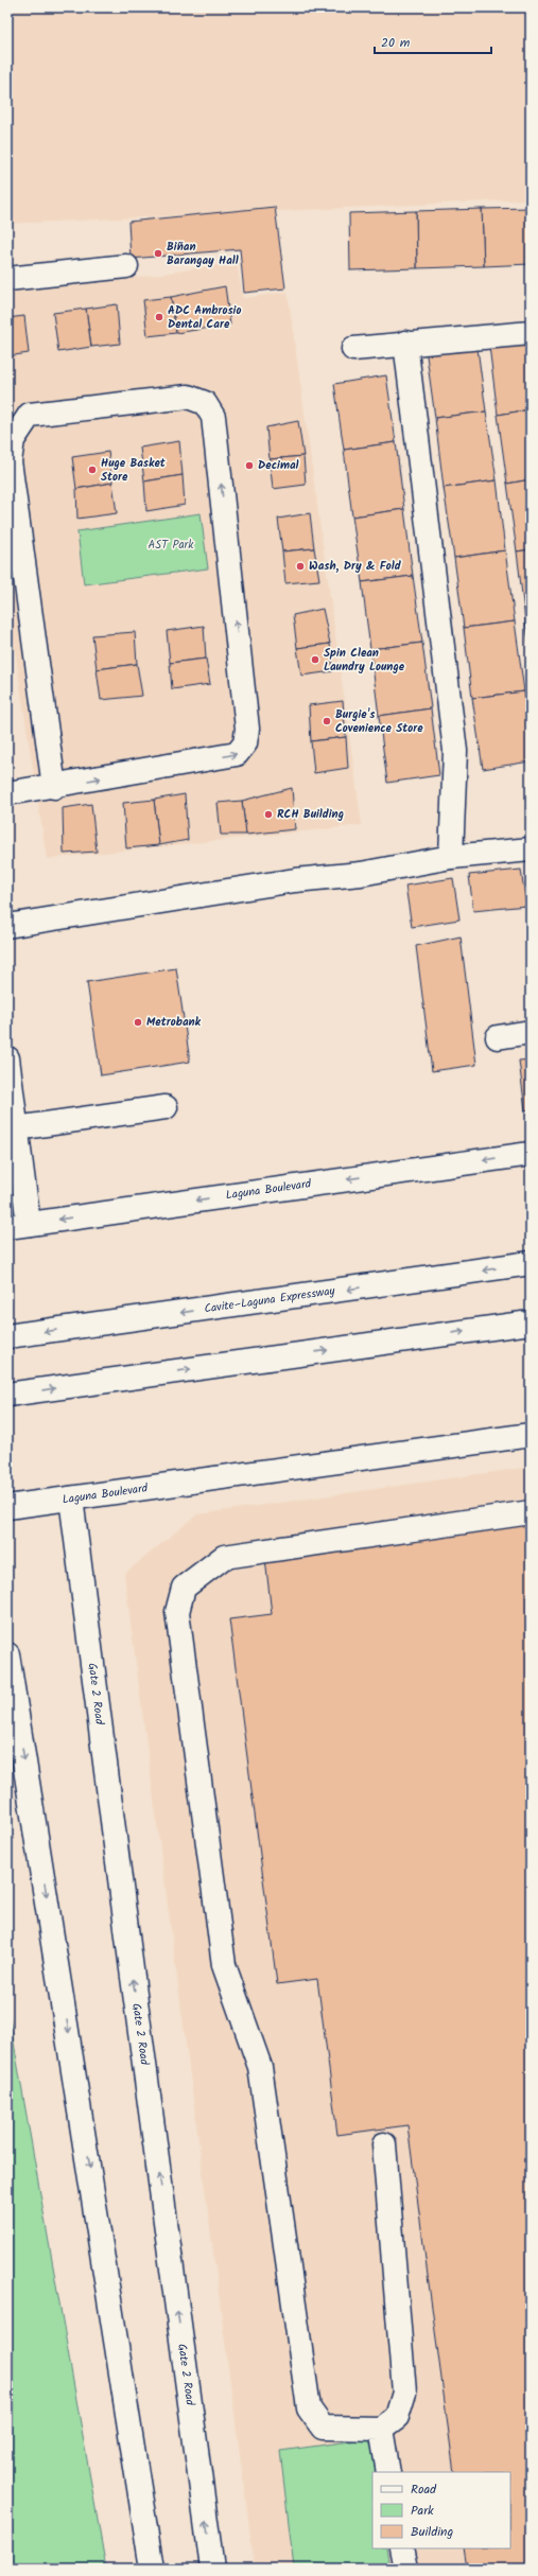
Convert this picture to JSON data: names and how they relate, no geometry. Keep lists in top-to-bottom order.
{
  "streets": {
    "main road": ["Laguna Boulevard", "Cavite–Laguna Expressway", "Gate 2 Road"]
  },
  "crossings": [
    ["Laguna Boulevard", "Gate 2 Road"]
  ],
  "parks": ["AST Park"],
  "places": [
    "Biñan Barangay Hall",
    "ADC Ambrosio Dental Care",
    "Decimal",
    "Huge Basket Store",
    "Wash, Dry & Fold",
    "Spin Clean Laundry Lounge",
    "Burgie's Covenience Store",
    "RCH Building",
    "Metrobank"
  ],
  "legend": ["Road", "Park", "Building"],
  "scale_bar": "20 m"
}
